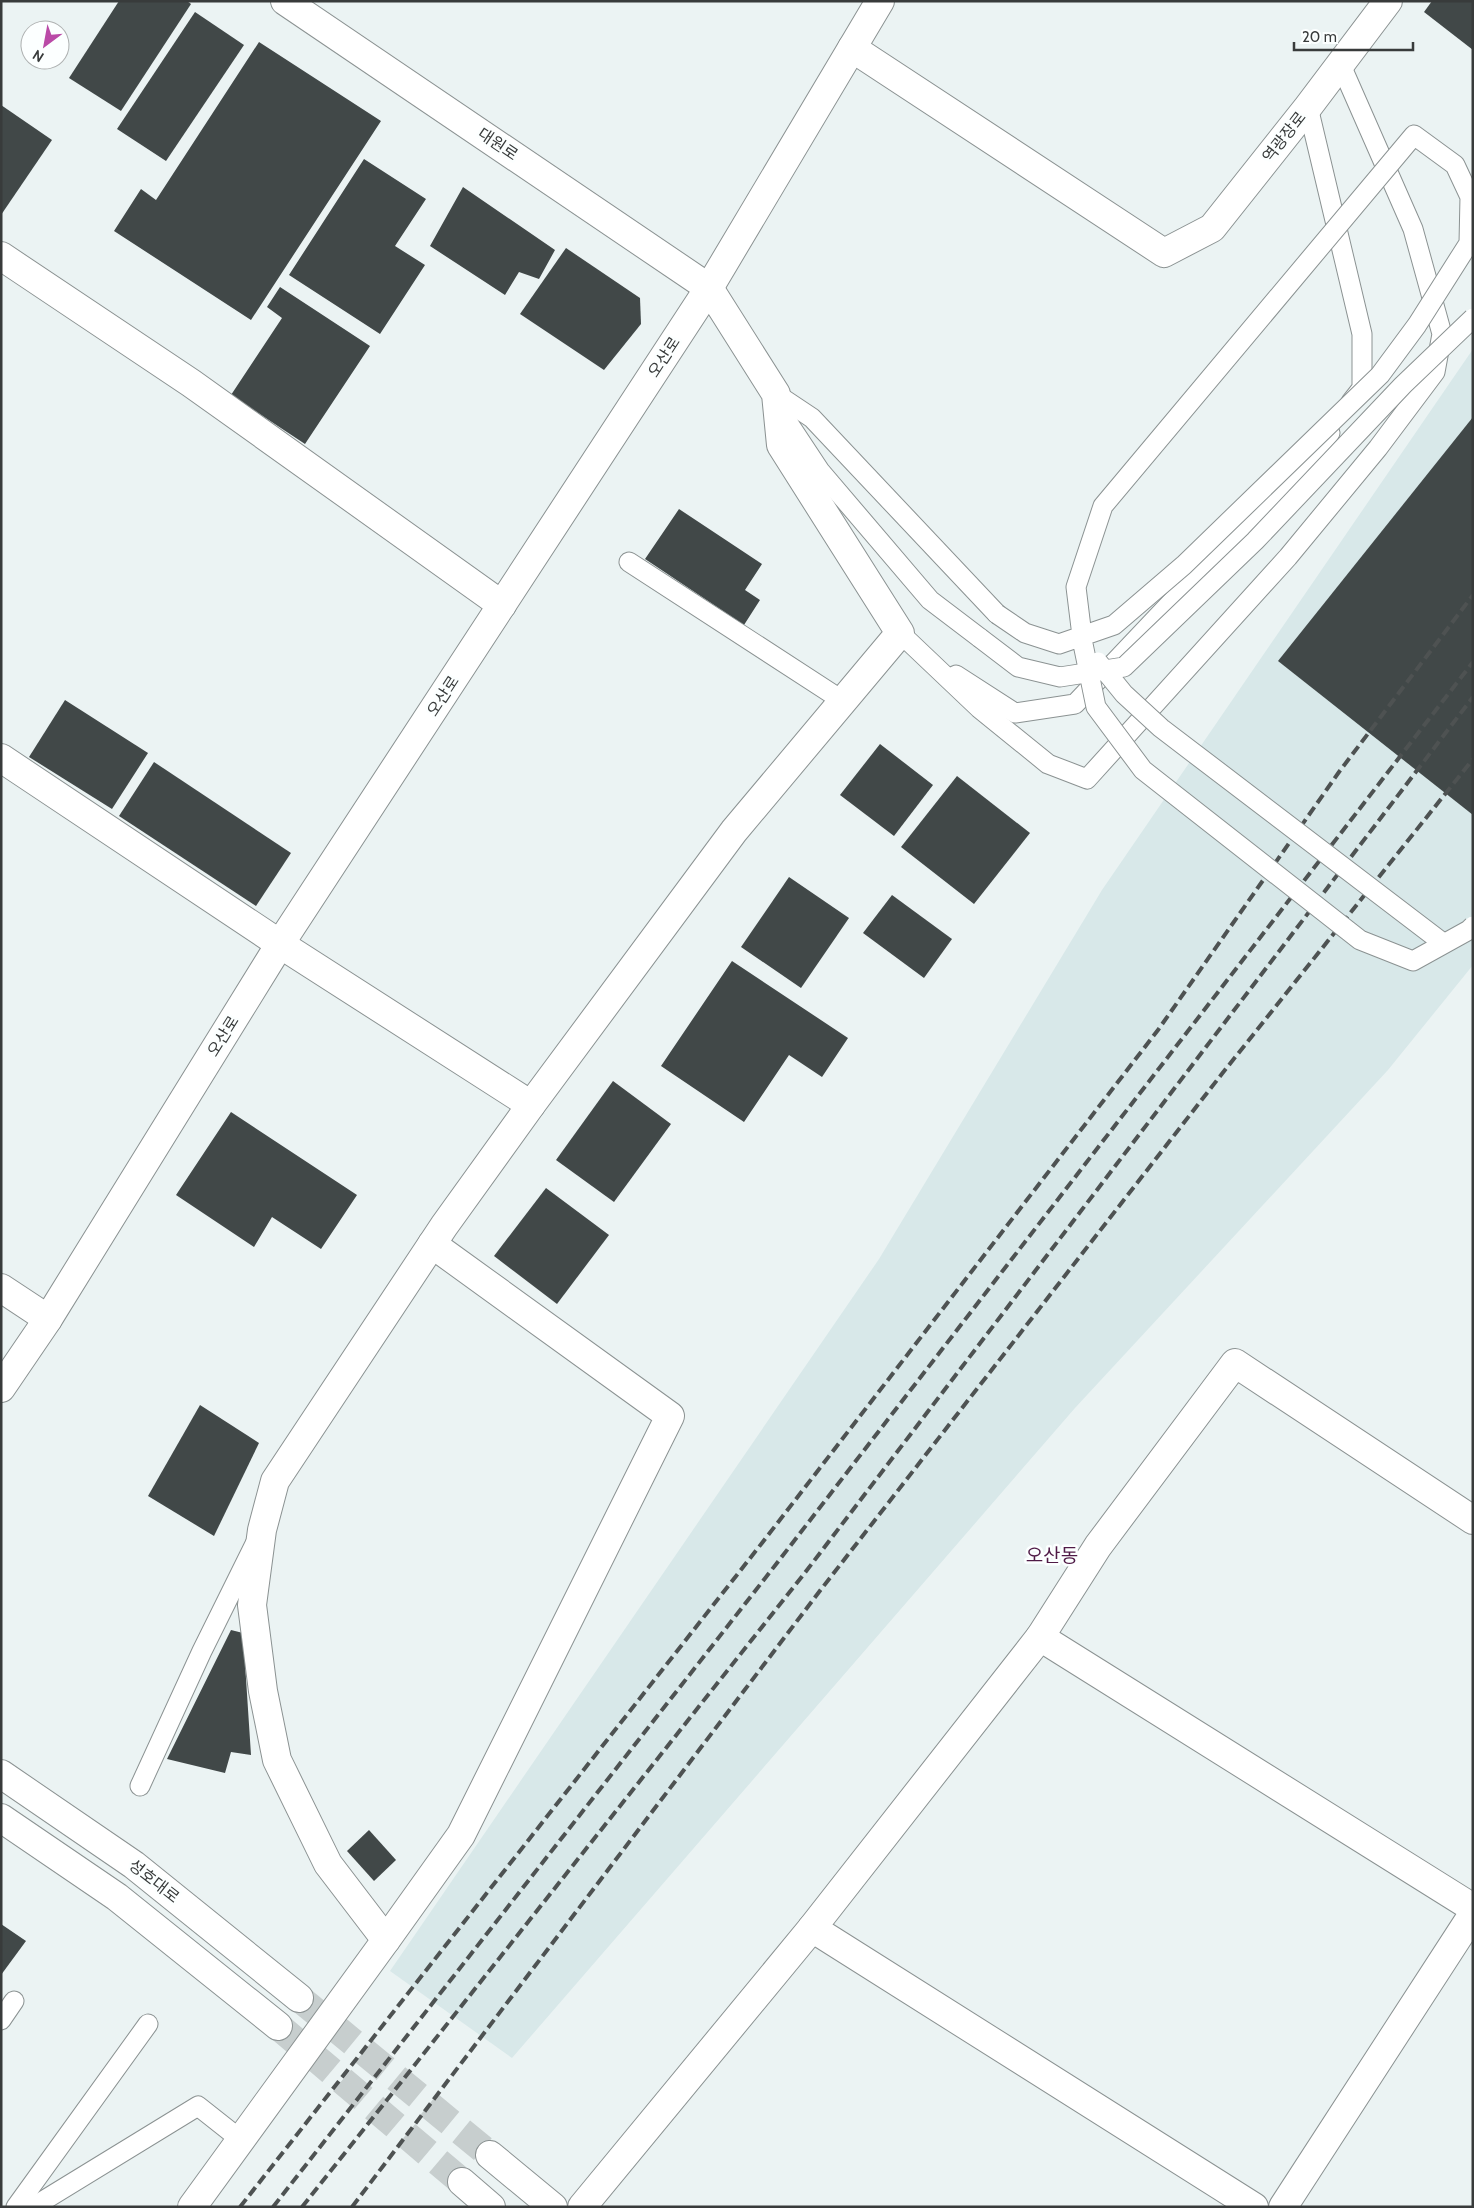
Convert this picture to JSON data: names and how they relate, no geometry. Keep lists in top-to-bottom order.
{
  "streets": {
    "street": [
      "역광장로",
      "대원로",
      "오산로",
      "성호대로"
    ]
  },
  "crossings": [
    ["역광장로", "오산로"],
    ["대원로", "오산로"]
  ],
  "districts": ["오산동"],
  "scale_bar": "20 m",
  "north": "bottom left"
}
